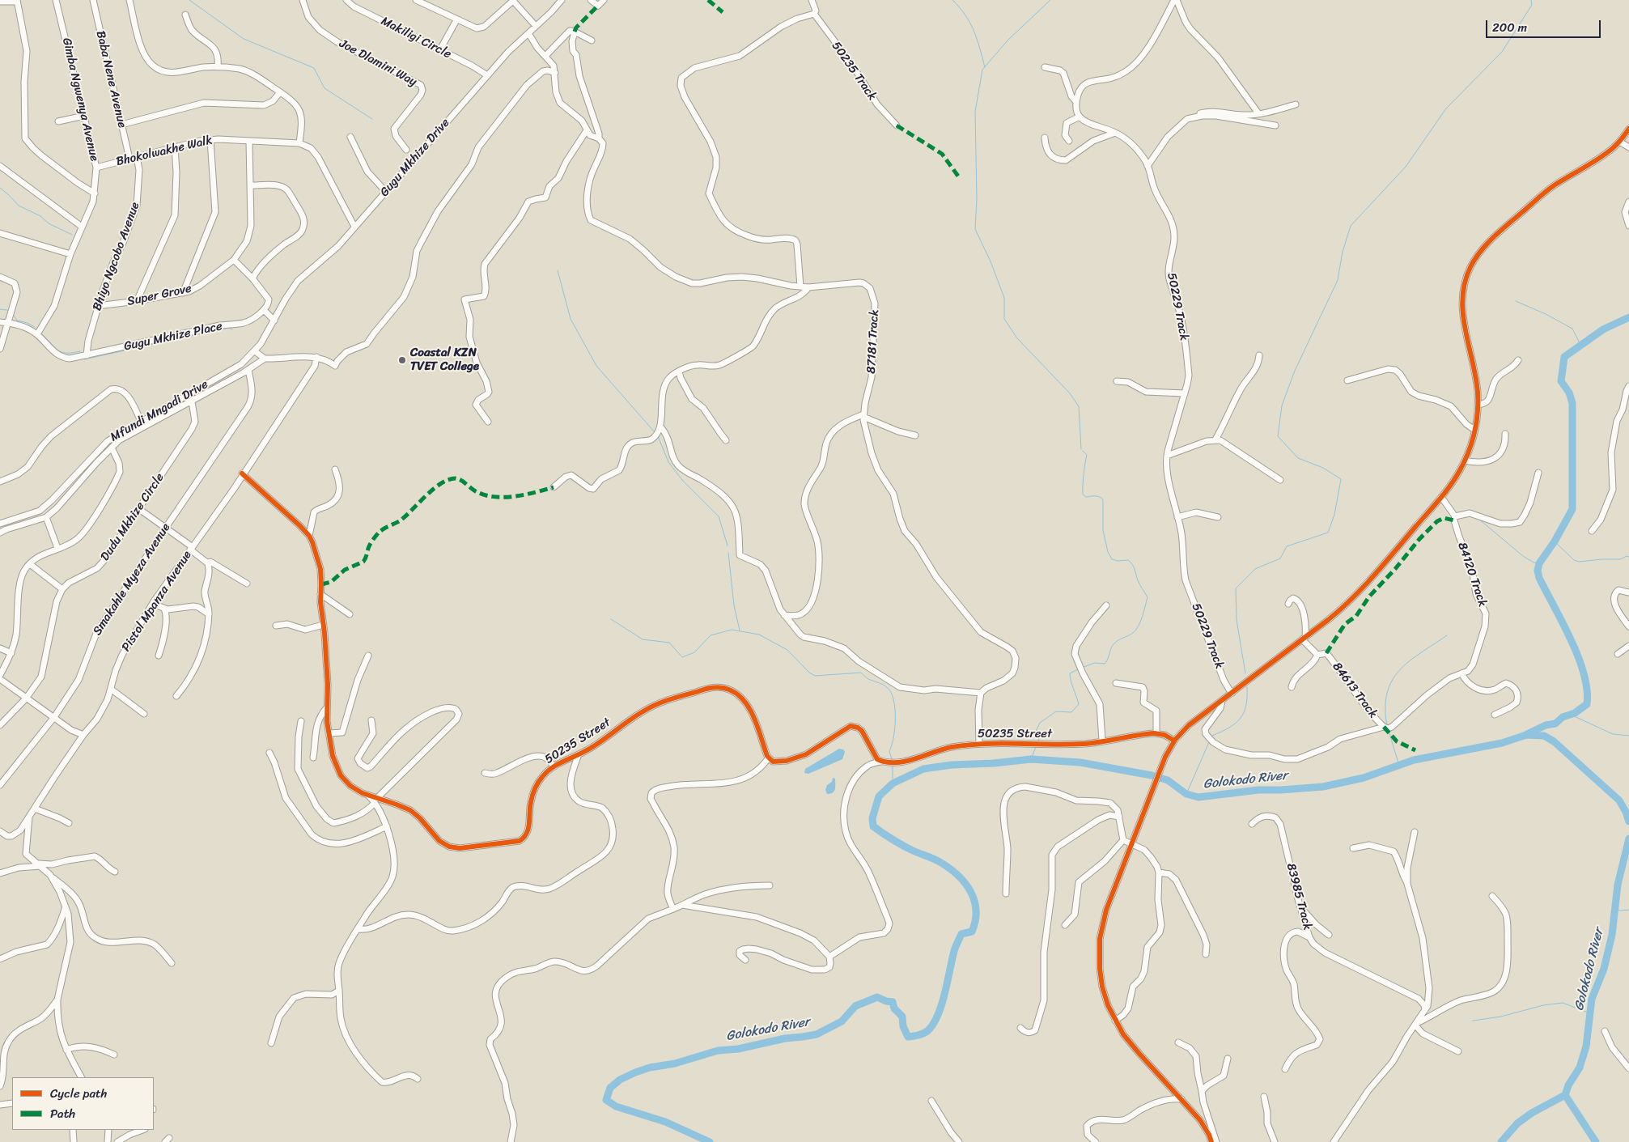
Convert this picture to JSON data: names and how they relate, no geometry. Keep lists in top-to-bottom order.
{
  "streets": {
    "street": [
      "Makiligi Circle",
      "Joe Dlamini Way",
      "50235 Track",
      "Baba Nene Avenue",
      "Gimba Ngwenya Avenue",
      "Bhokolwakhe Walk",
      "Gugu Mkhize Drive",
      "Bhiyo Ngcobo Avenue",
      "Super Grove",
      "50229 Track",
      "Gugu Mkhize Place",
      "87181 Track",
      "Mfundi Mngadi Drive",
      "Dudu Mkhize Circle",
      "84120 Track",
      "Smakahle Myeza Avenue",
      "Pistol Mpanza Avenue",
      "84613 Track",
      "50235 Street",
      "83985 Track"
    ]
  },
  "crossings": [
    ["Makiligi Circle", "Gugu Mkhize Drive"],
    ["Baba Nene Avenue", "Bhokolwakhe Walk"],
    ["Gimba Ngwenya Avenue", "Bhokolwakhe Walk"],
    ["Gimba Ngwenya Avenue", "Gugu Mkhize Place"],
    ["Bhokolwakhe Walk", "Gugu Mkhize Drive"],
    ["Bhokolwakhe Walk", "Bhiyo Ngcobo Avenue"],
    ["Bhokolwakhe Walk", "Super Grove"],
    ["Gugu Mkhize Drive", "Mfundi Mngadi Drive"],
    ["Bhiyo Ngcobo Avenue", "Super Grove"],
    ["Bhiyo Ngcobo Avenue", "Gugu Mkhize Place"],
    ["84120 Track", "84613 Track"],
    ["Pistol Mpanza Avenue", "50235 Street"]
  ],
  "water": ["Golokodo River"],
  "places": ["Coastal KZN TVET College"],
  "legend": ["Cycle path", "Path"],
  "scale_bar": "200 m"
}
